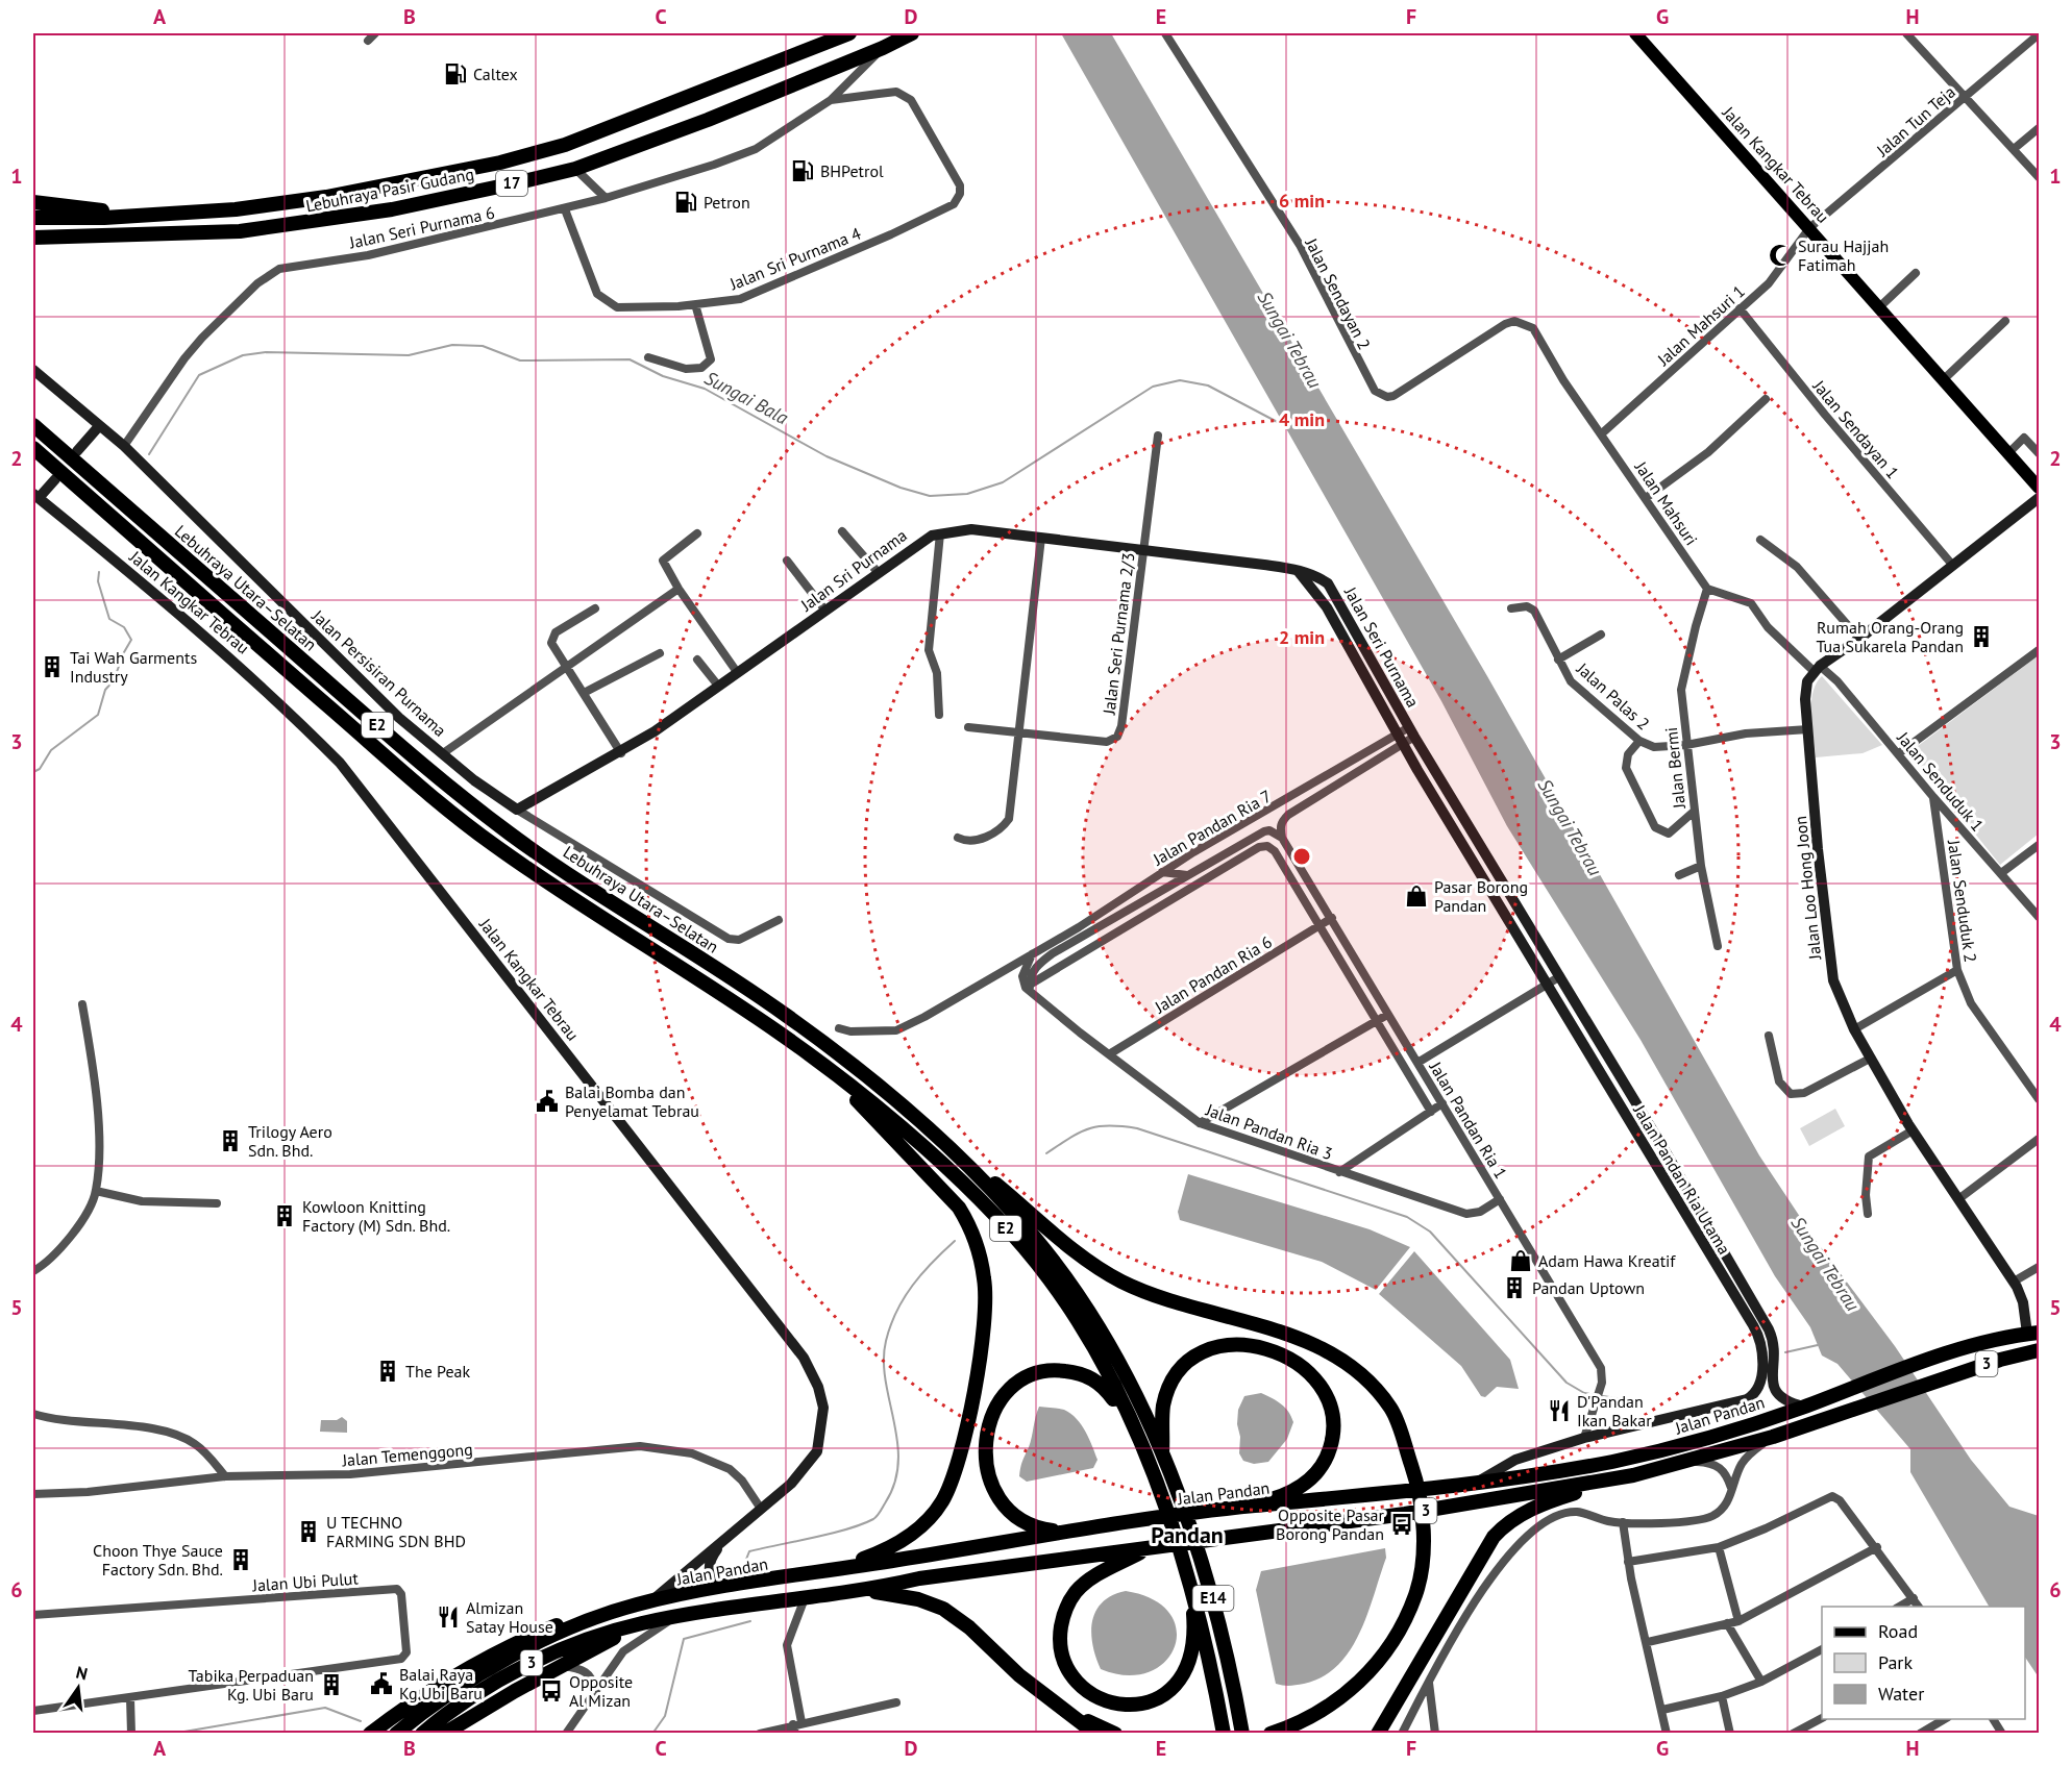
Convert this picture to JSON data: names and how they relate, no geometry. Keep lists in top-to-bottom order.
{
  "streets": {
    "highway": [
      "17",
      "Lebuhraya Pasir Gudang",
      "Lebuhraya Utara–Selatan",
      "E2",
      "3",
      "Jalan Pandan",
      "E14"
    ],
    "main road": ["Jalan Kangkar Tebrau"],
    "street": [
      "Jalan Tun Teja",
      "Jalan Seri Purnama 6",
      "Jalan Sri Purnama 4",
      "Jalan Sendayan 2",
      "Jalan Mahsuri 1",
      "Jalan Sendayan 1",
      "Jalan Mahsuri",
      "Jalan Sri Purnama",
      "Jalan Seri Purnama 2/3",
      "Jalan Seri Purnama",
      "Jalan Persisiran Purnama",
      "Jalan Palas 2",
      "Jalan Bermi",
      "Jalan Senduduk 1",
      "Jalan Pandan Ria 7",
      "Jalan Loo Hong Joon",
      "Jalan Senduduk 2",
      "Jalan Pandan Ria 6",
      "Jalan Pandan Ria 1",
      "Jalan Pandan Ria 3",
      "Jalan Pandan Ria Utama",
      "Jalan Temenggong",
      "Jalan Ubi Pulut"
    ]
  },
  "crossings": [
    ["Jalan Tun Teja", "Jalan Kangkar Tebrau"],
    ["Jalan Tun Teja", "Jalan Mahsuri 1"],
    ["Jalan Kangkar Tebrau", "Jalan Mahsuri 1"],
    ["Jalan Kangkar Tebrau", "Jalan Pandan"],
    ["Jalan Kangkar Tebrau", "Jalan Temenggong"],
    ["Jalan Seri Purnama 6", "Jalan Sri Purnama 4"],
    ["Jalan Seri Purnama 6", "Jalan Persisiran Purnama"],
    ["Jalan Sendayan 2", "Jalan Mahsuri"],
    ["Jalan Mahsuri 1", "Jalan Sendayan 1"],
    ["Jalan Mahsuri 1", "Jalan Mahsuri"],
    ["Jalan Mahsuri", "Jalan Bermi"],
    ["Jalan Sri Purnama", "Jalan Seri Purnama 2/3"],
    ["Jalan Sri Purnama", "Jalan Seri Purnama"],
    ["Jalan Sri Purnama", "Jalan Persisiran Purnama"],
    ["Lebuhraya Utara–Selatan", "E14"],
    ["Jalan Seri Purnama", "Jalan Pandan Ria 7"],
    ["Jalan Seri Purnama", "Jalan Pandan Ria Utama"],
    ["Jalan Palas 2", "Jalan Bermi"],
    ["Jalan Palas 2", "Jalan Loo Hong Joon"],
    ["Jalan Senduduk 1", "Jalan Loo Hong Joon"],
    ["Jalan Senduduk 1", "Jalan Senduduk 2"],
    ["Jalan Pandan Ria 7", "Jalan Pandan Ria 1"],
    ["Jalan Pandan Ria 7", "Jalan Pandan Ria 3"],
    ["Jalan Pandan Ria 7", "Jalan Pandan Ria Utama"],
    ["Jalan Loo Hong Joon", "Jalan Pandan"],
    ["Jalan Pandan Ria 6", "Jalan Pandan Ria 1"],
    ["Jalan Pandan Ria 6", "Jalan Pandan Ria 3"],
    ["Jalan Pandan Ria 1", "Jalan Pandan Ria 3"],
    ["Jalan Pandan Ria 1", "Jalan Pandan Ria Utama"],
    ["Jalan Pandan Ria Utama", "Jalan Pandan"]
  ],
  "districts": ["Pandan"],
  "water": ["Sungai Tebrau", "Sungai Bala"],
  "places": {
    "fuel station": ["Caltex", "BHPetrol", "Petron"],
    "mosque": ["Surau Hajjah Fatimah"],
    "building": [
      "Rumah Orang-Orang Tua Sukarela Pandan",
      "Tai Wah Garments Industry",
      "Trilogy Aero Sdn. Bhd.",
      "Kowloon Knitting Factory (M) Sdn. Bhd.",
      "Pandan Uptown",
      "The Peak",
      "U TECHNO FARMING SDN BHD",
      "Choon Thye Sauce Factory Sdn. Bhd.",
      "Tabika Perpaduan Kg. Ubi Baru"
    ],
    "shop": ["Pasar Borong Pandan", "Adam Hawa Kreatif"],
    "public building": ["Balai Bomba dan Penyelamat Tebrau", "Balai Raya Kg.Ubi Baru"],
    "restaurant": ["D'Pandan Ikan Bakar", "Almizan Satay House"],
    "bus stop": ["Opposite Pasar Borong Pandan", "Opposite Al Mizan"]
  },
  "legend": ["Road", "Park", "Water"],
  "north": "top",
  "grid": {
    "columns": [
      "A",
      "B",
      "C",
      "D",
      "E",
      "F",
      "G",
      "H"
    ],
    "rows": [
      "1",
      "2",
      "3",
      "4",
      "5",
      "6"
    ]
  },
  "rings": ["6 min", "4 min", "2 min"]
}
